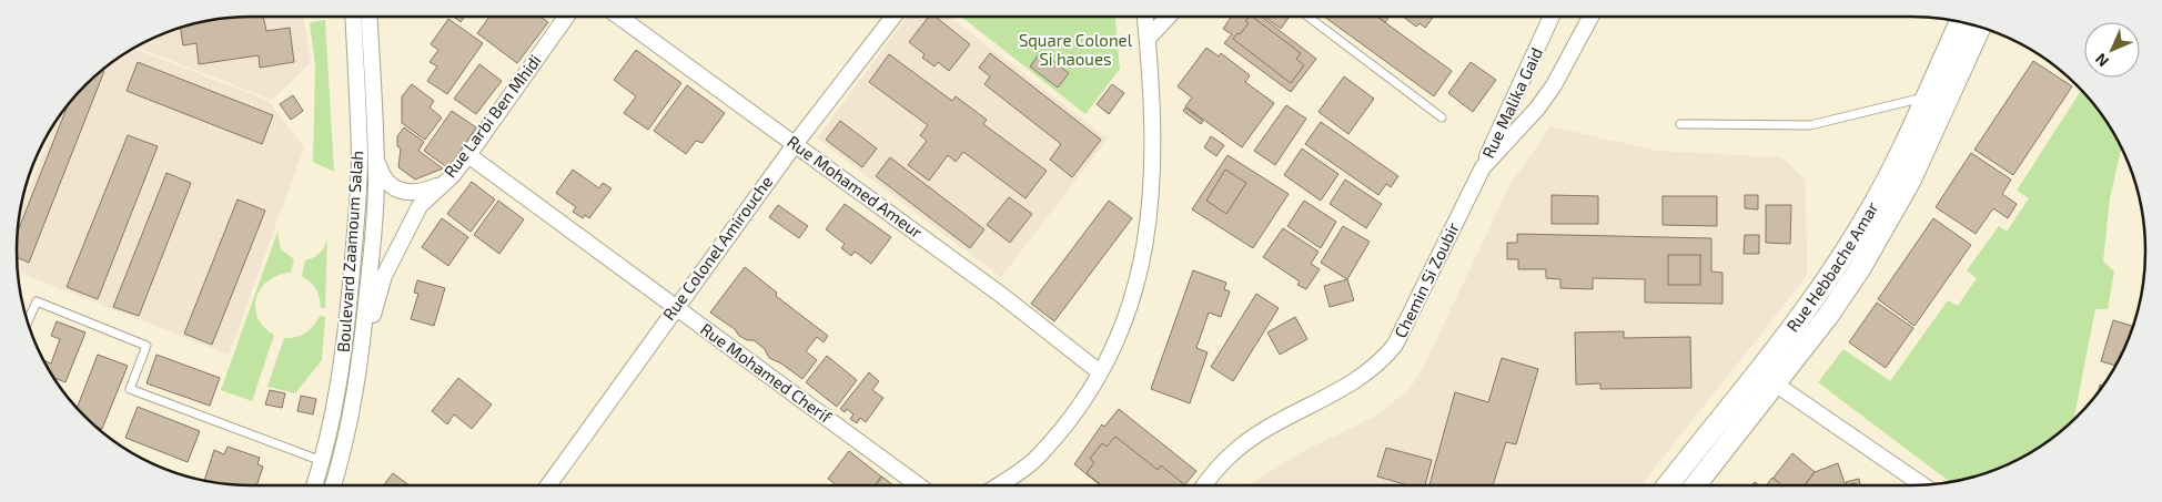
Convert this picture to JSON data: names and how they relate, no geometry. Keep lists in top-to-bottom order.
{
  "streets": {
    "main road": ["Rue Hebbache Amar"],
    "street": [
      "Rue Malika Gaid",
      "Rue Larbi Ben Mhidi",
      "Rue Mohamed Ameur",
      "Rue Colonel Amirouche",
      "Boulevard Zaamoum Salah",
      "Chemin Si Zoubir",
      "Rue Mohamed Cherif"
    ]
  },
  "crossings": [
    ["Rue Malika Gaid", "Chemin Si Zoubir"],
    ["Rue Larbi Ben Mhidi", "Boulevard Zaamoum Salah"],
    ["Rue Larbi Ben Mhidi", "Rue Mohamed Cherif"],
    ["Rue Mohamed Ameur", "Rue Colonel Amirouche"],
    ["Rue Colonel Amirouche", "Rue Mohamed Cherif"]
  ],
  "parks": ["Square Colonel Si haoues"],
  "north": "bottom left"
}
